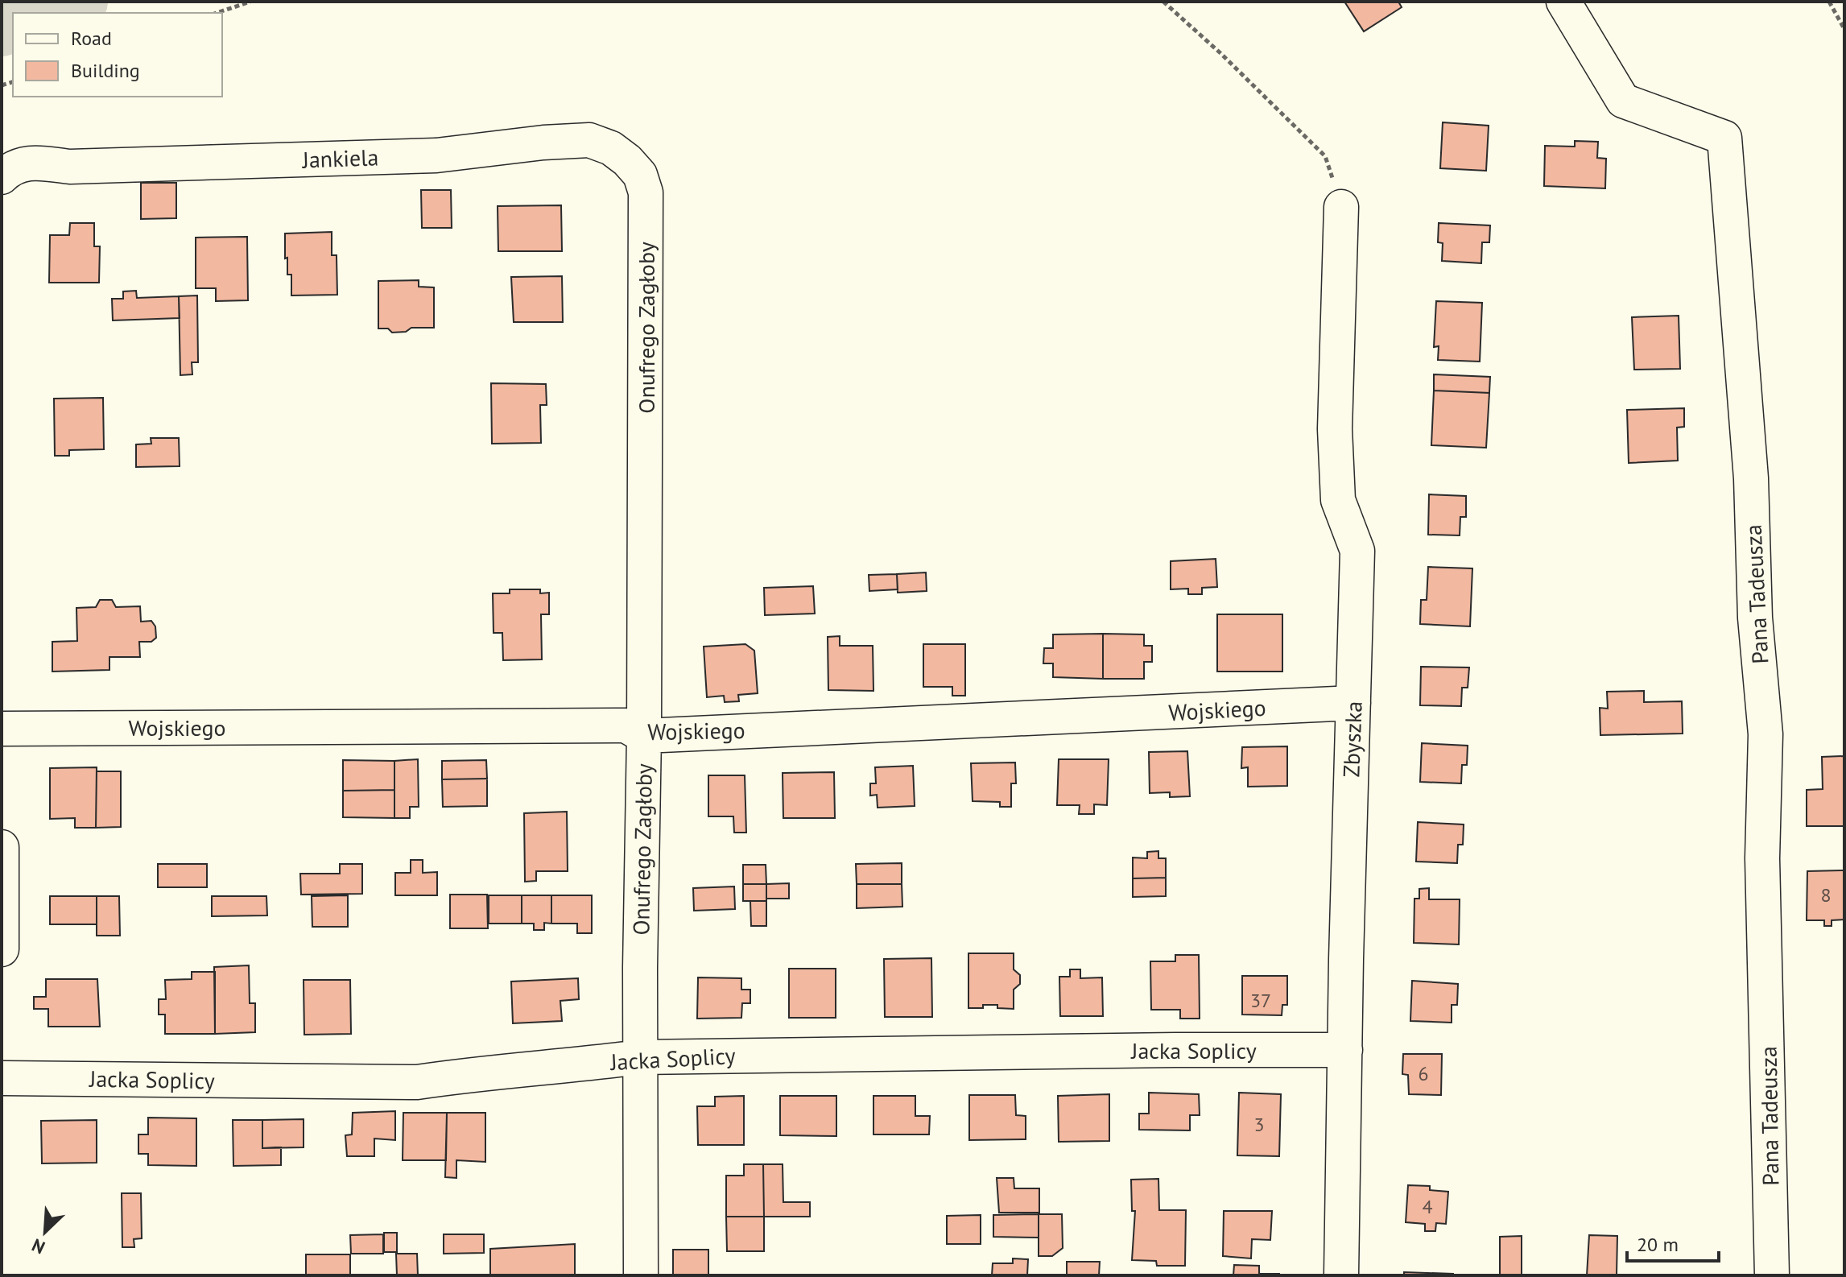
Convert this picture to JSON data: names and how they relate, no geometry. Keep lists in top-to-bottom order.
{
  "streets": {
    "street": [
      "Jankiela",
      "Onufrego Zagłoby",
      "Pana Tadeusza",
      "Wojskiego",
      "Zbyszka",
      "Jacka Soplicy"
    ]
  },
  "crossings": [
    ["Jankiela", "Onufrego Zagłoby"],
    ["Onufrego Zagłoby", "Wojskiego"],
    ["Onufrego Zagłoby", "Jacka Soplicy"],
    ["Wojskiego", "Zbyszka"],
    ["Zbyszka", "Jacka Soplicy"]
  ],
  "house_numbers": [
    "8",
    "37",
    "6",
    "3",
    "4"
  ],
  "legend": ["Road", "Building"],
  "scale_bar": "20 m",
  "north": "bottom left"
}
